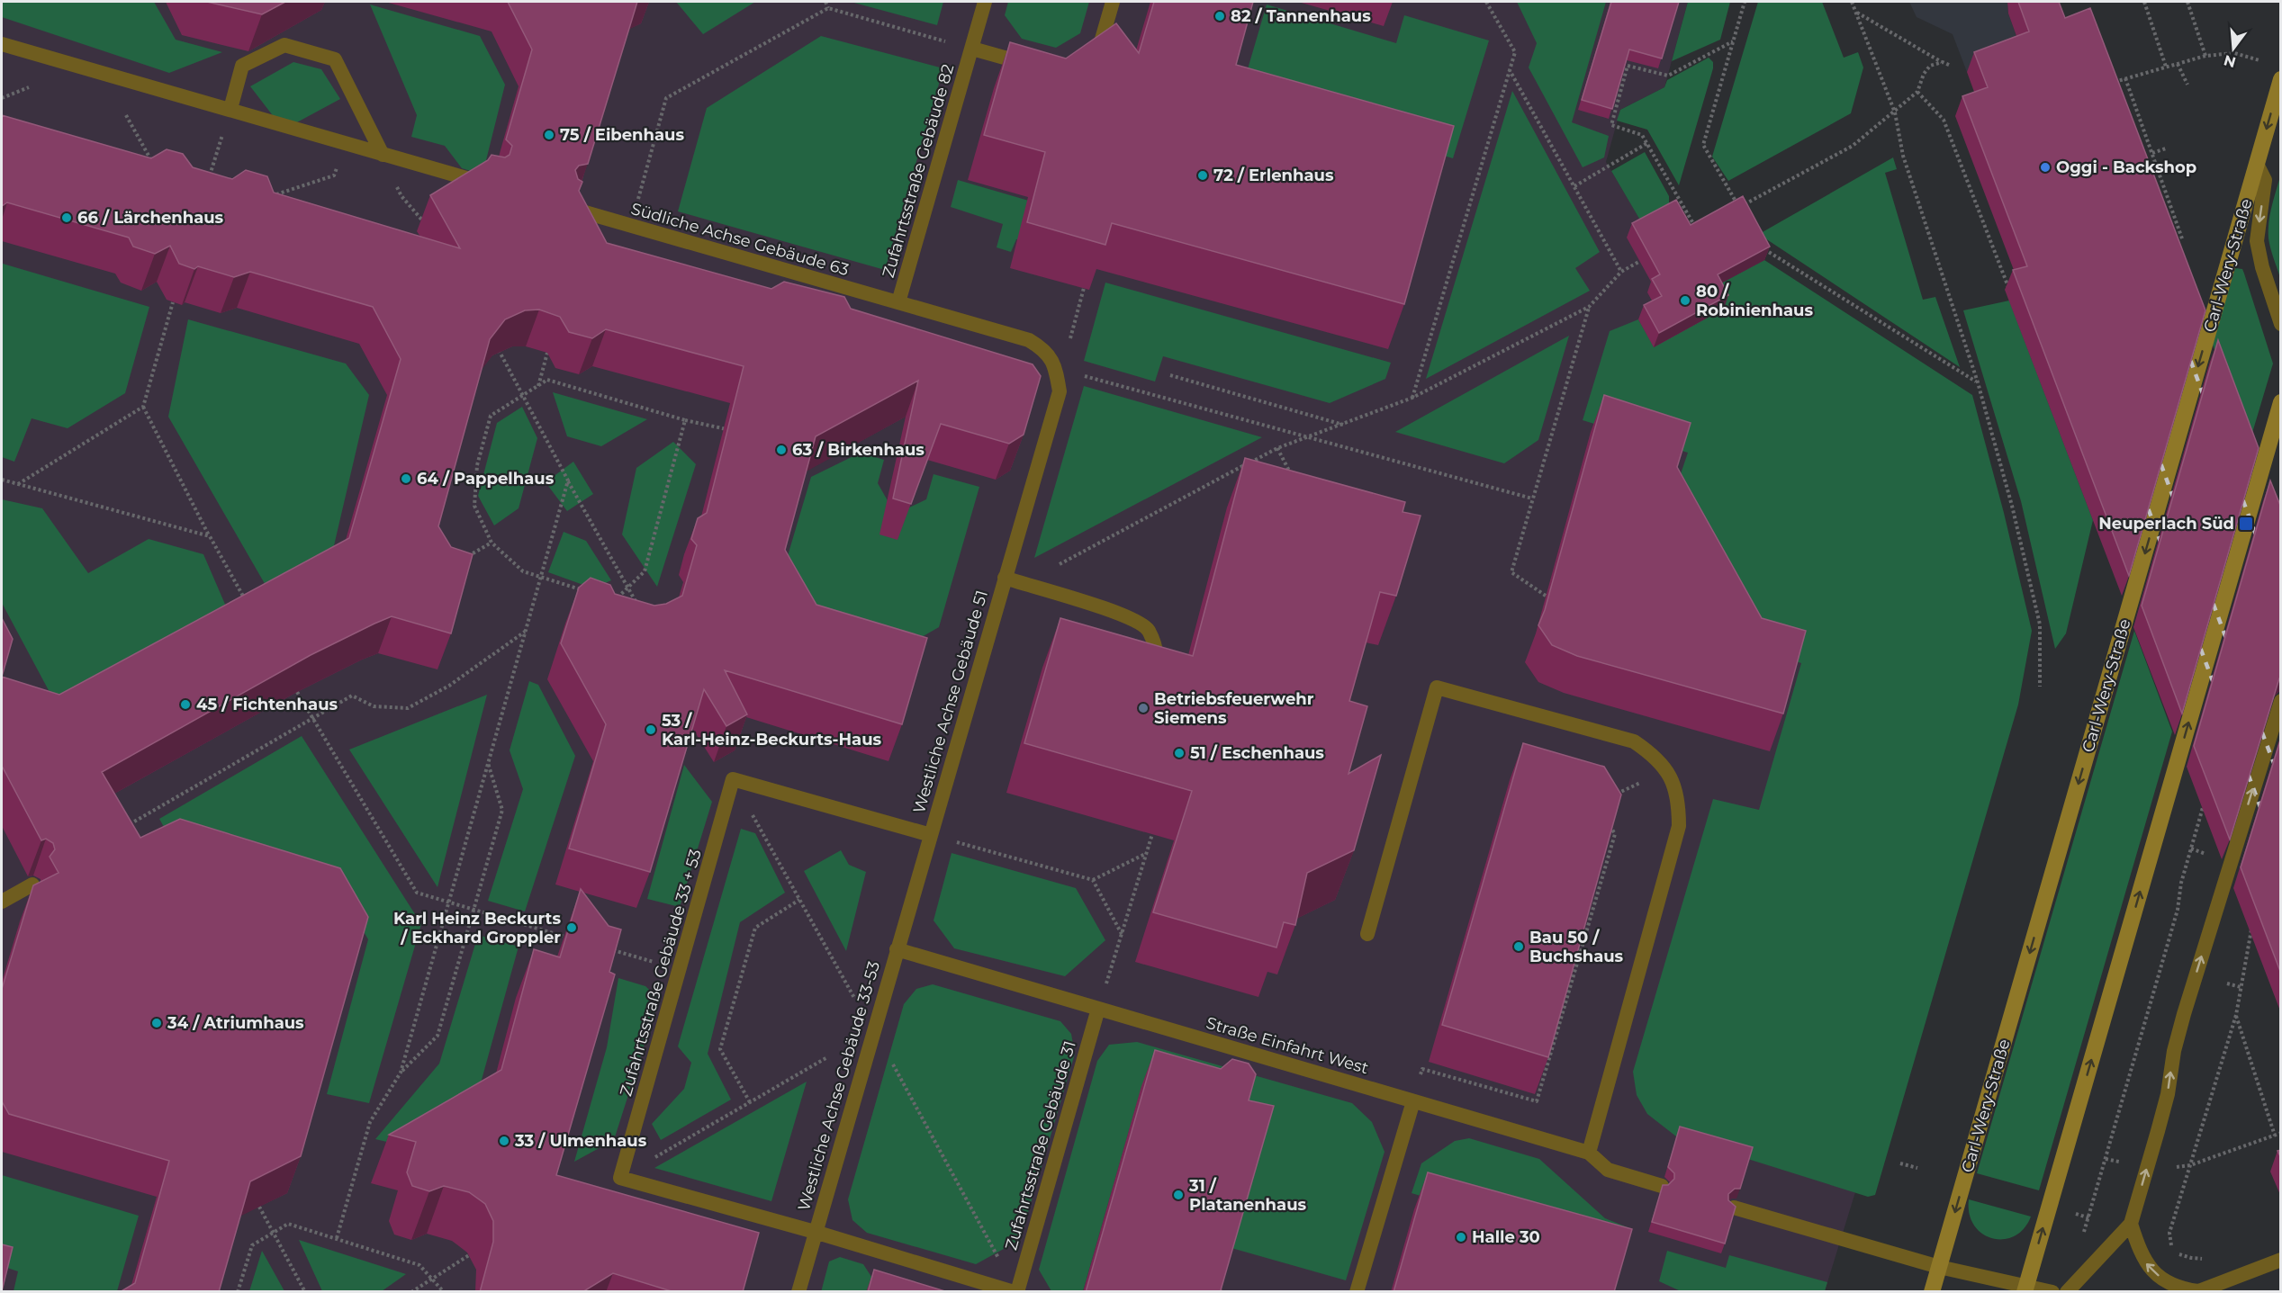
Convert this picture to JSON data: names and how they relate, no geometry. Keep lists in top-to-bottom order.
{
  "streets": {
    "main road": ["Carl-Wery-Straße"],
    "lane": [
      "Zufahrtsstraße Gebäude 82",
      "Südliche Achse Gebäude 63",
      "Westliche Achse Gebäude 51",
      "Zufahrtsstraße Gebäude 33 + 53",
      "Straße Einfahrt West",
      "Westliche Achse Gebäude 33-53",
      "Zufahrtsstraße Gebäude 31"
    ]
  },
  "crossings": [
    ["Zufahrtsstraße Gebäude 82", "Südliche Achse Gebäude 63"],
    ["Südliche Achse Gebäude 63", "Westliche Achse Gebäude 51"],
    ["Westliche Achse Gebäude 51", "Straße Einfahrt West"],
    ["Westliche Achse Gebäude 51", "Westliche Achse Gebäude 33-53"],
    ["Straße Einfahrt West", "Westliche Achse Gebäude 33-53"],
    ["Straße Einfahrt West", "Zufahrtsstraße Gebäude 31"],
    ["Westliche Achse Gebäude 33-53", "Zufahrtsstraße Gebäude 31"]
  ],
  "places": {
    "other": [
      "82 / Tannenhaus",
      "75 / Eibenhaus",
      "Oggi - Backshop",
      "72 / Erlenhaus",
      "66 / Lärchenhaus",
      "80 / Robinienhaus",
      "63 / Birkenhaus",
      "64 / Pappelhaus",
      "45 / Fichtenhaus",
      "Betriebsfeuerwehr Siemens",
      "53 / Karl-Heinz-Beckurts-Haus",
      "51 / Eschenhaus",
      "Karl Heinz Beckurts / Eckhard Groppler",
      "Bau 50 / Buchshaus",
      "34 / Atriumhaus",
      "33 / Ulmenhaus",
      "31 / Platanenhaus",
      "Halle 30"
    ],
    "transit": ["Neuperlach Süd"]
  },
  "north": "bottom"
}
